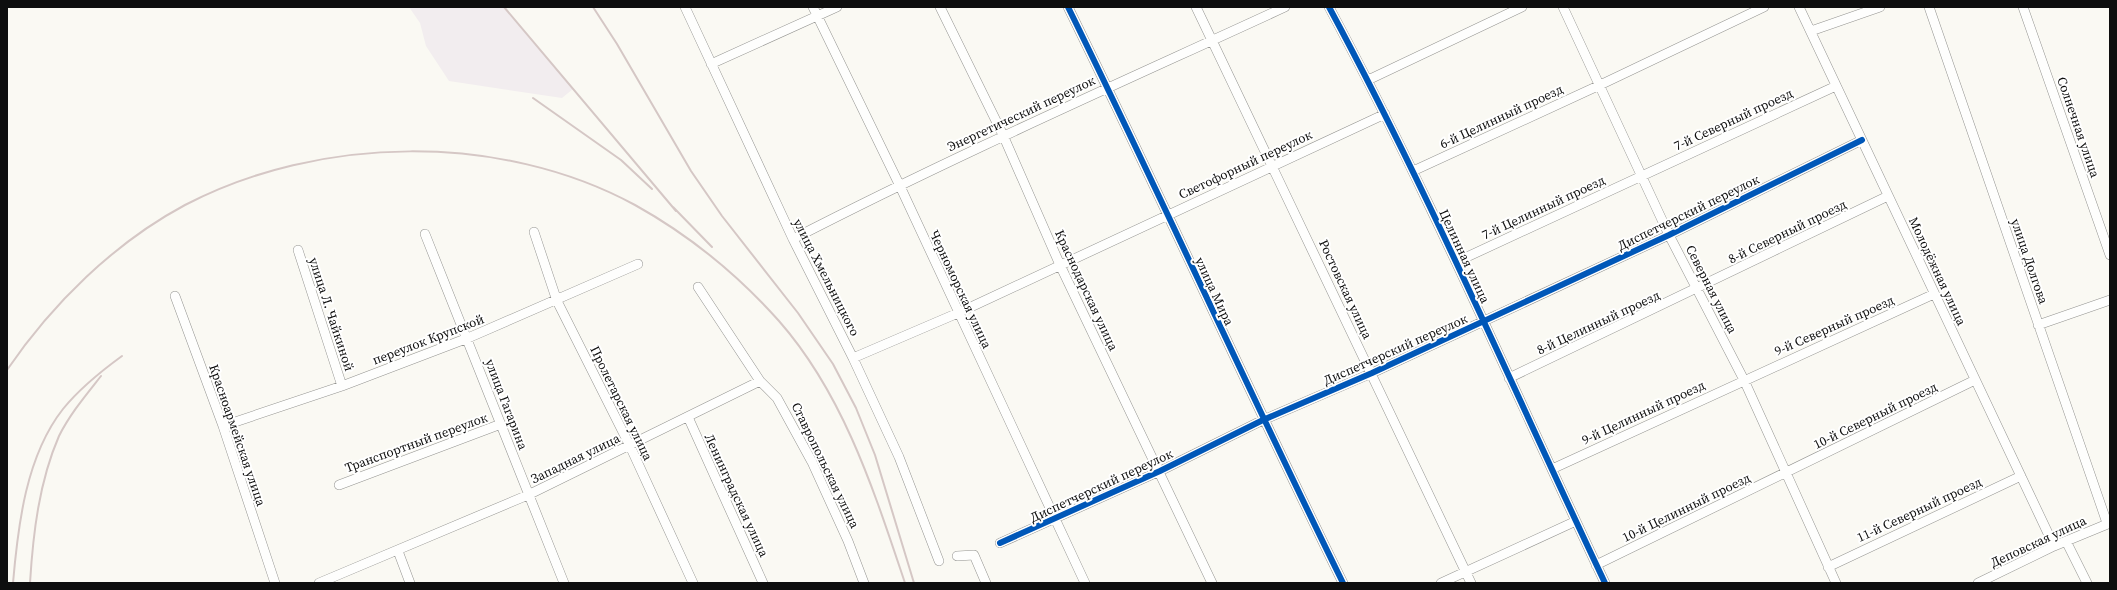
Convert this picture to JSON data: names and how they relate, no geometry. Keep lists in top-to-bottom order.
{
  "streets": {
    "street": [
      "Энергетический переулок",
      "6-й Целинный проезд",
      "7-й Северный проезд",
      "Солнечная улица",
      "Светофорный переулок",
      "7-й Целинный проезд",
      "Диспетчерский переулок",
      "8-й Северный проезд",
      "Целинная улица",
      "улица Долгова",
      "Молодёжная улица",
      "улица Хмельницкого",
      "Черноморская улица",
      "Ростовская улица",
      "Северная улица",
      "Краснодарская улица",
      "улица Мира",
      "улица Л. Чайкиной",
      "8-й Целинный проезд",
      "9-й Северный проезд",
      "переулок Крупской",
      "Пролетарская улица",
      "улица Гагарина",
      "9-й Целинный проезд",
      "10-й Северный проезд",
      "Красноармейская улица",
      "Транспортный переулок",
      "Западная улица",
      "Ставропольская улица",
      "Ленинградская улица",
      "10-й Целинный проезд",
      "11-й Северный проезд",
      "Деповская улица"
    ]
  },
  "crossings": [
    ["Энергетический переулок", "улица Хмельницкого"],
    ["Энергетический переулок", "Черноморская улица"],
    ["Энергетический переулок", "Ростовская улица"],
    ["Энергетический переулок", "Краснодарская улица"],
    ["Энергетический переулок", "улица Мира"],
    ["6-й Целинный проезд", "Целинная улица"],
    ["6-й Целинный проезд", "Северная улица"],
    ["7-й Северный проезд", "7-й Целинный проезд"],
    ["7-й Северный проезд", "Молодёжная улица"],
    ["7-й Северный проезд", "Северная улица"],
    ["Светофорный переулок", "Целинная улица"],
    ["Светофорный переулок", "улица Хмельницкого"],
    ["Светофорный переулок", "Черноморская улица"],
    ["Светофорный переулок", "Ростовская улица"],
    ["Светофорный переулок", "Краснодарская улица"],
    ["Светофорный переулок", "улица Мира"],
    ["7-й Целинный проезд", "Целинная улица"],
    ["7-й Целинный проезд", "Северная улица"],
    ["Диспетчерский переулок", "Целинная улица"],
    ["Диспетчерский переулок", "Молодёжная улица"],
    ["Диспетчерский переулок", "Черноморская улица"],
    ["Диспетчерский переулок", "Ростовская улица"],
    ["Диспетчерский переулок", "Северная улица"],
    ["Диспетчерский переулок", "Краснодарская улица"],
    ["Диспетчерский переулок", "улица Мира"],
    ["8-й Северный проезд", "Молодёжная улица"],
    ["8-й Северный проезд", "Северная улица"],
    ["8-й Северный проезд", "8-й Целинный проезд"],
    ["Целинная улица", "8-й Целинный проезд"],
    ["Целинная улица", "9-й Целинный проезд"],
    ["Целинная улица", "10-й Целинный проезд"],
    ["улица Долгова", "Деповская улица"],
    ["Молодёжная улица", "9-й Северный проезд"],
    ["Молодёжная улица", "10-й Северный проезд"],
    ["Молодёжная улица", "11-й Северный проезд"],
    ["Молодёжная улица", "Деповская улица"],
    ["Северная улица", "8-й Целинный проезд"],
    ["Северная улица", "9-й Северный проезд"],
    ["Северная улица", "9-й Целинный проезд"],
    ["Северная улица", "10-й Северный проезд"],
    ["Северная улица", "10-й Целинный проезд"],
    ["Северная улица", "11-й Северный проезд"],
    ["улица Л. Чайкиной", "переулок Крупской"],
    ["9-й Северный проезд", "9-й Целинный проезд"],
    ["переулок Крупской", "Пролетарская улица"],
    ["переулок Крупской", "улица Гагарина"],
    ["переулок Крупской", "Красноармейская улица"],
    ["Пролетарская улица", "Западная улица"],
    ["улица Гагарина", "Транспортный переулок"],
    ["улица Гагарина", "Западная улица"],
    ["10-й Северный проезд", "10-й Целинный проезд"],
    ["Западная улица", "Ставропольская улица"],
    ["Западная улица", "Ленинградская улица"]
  ]
}
